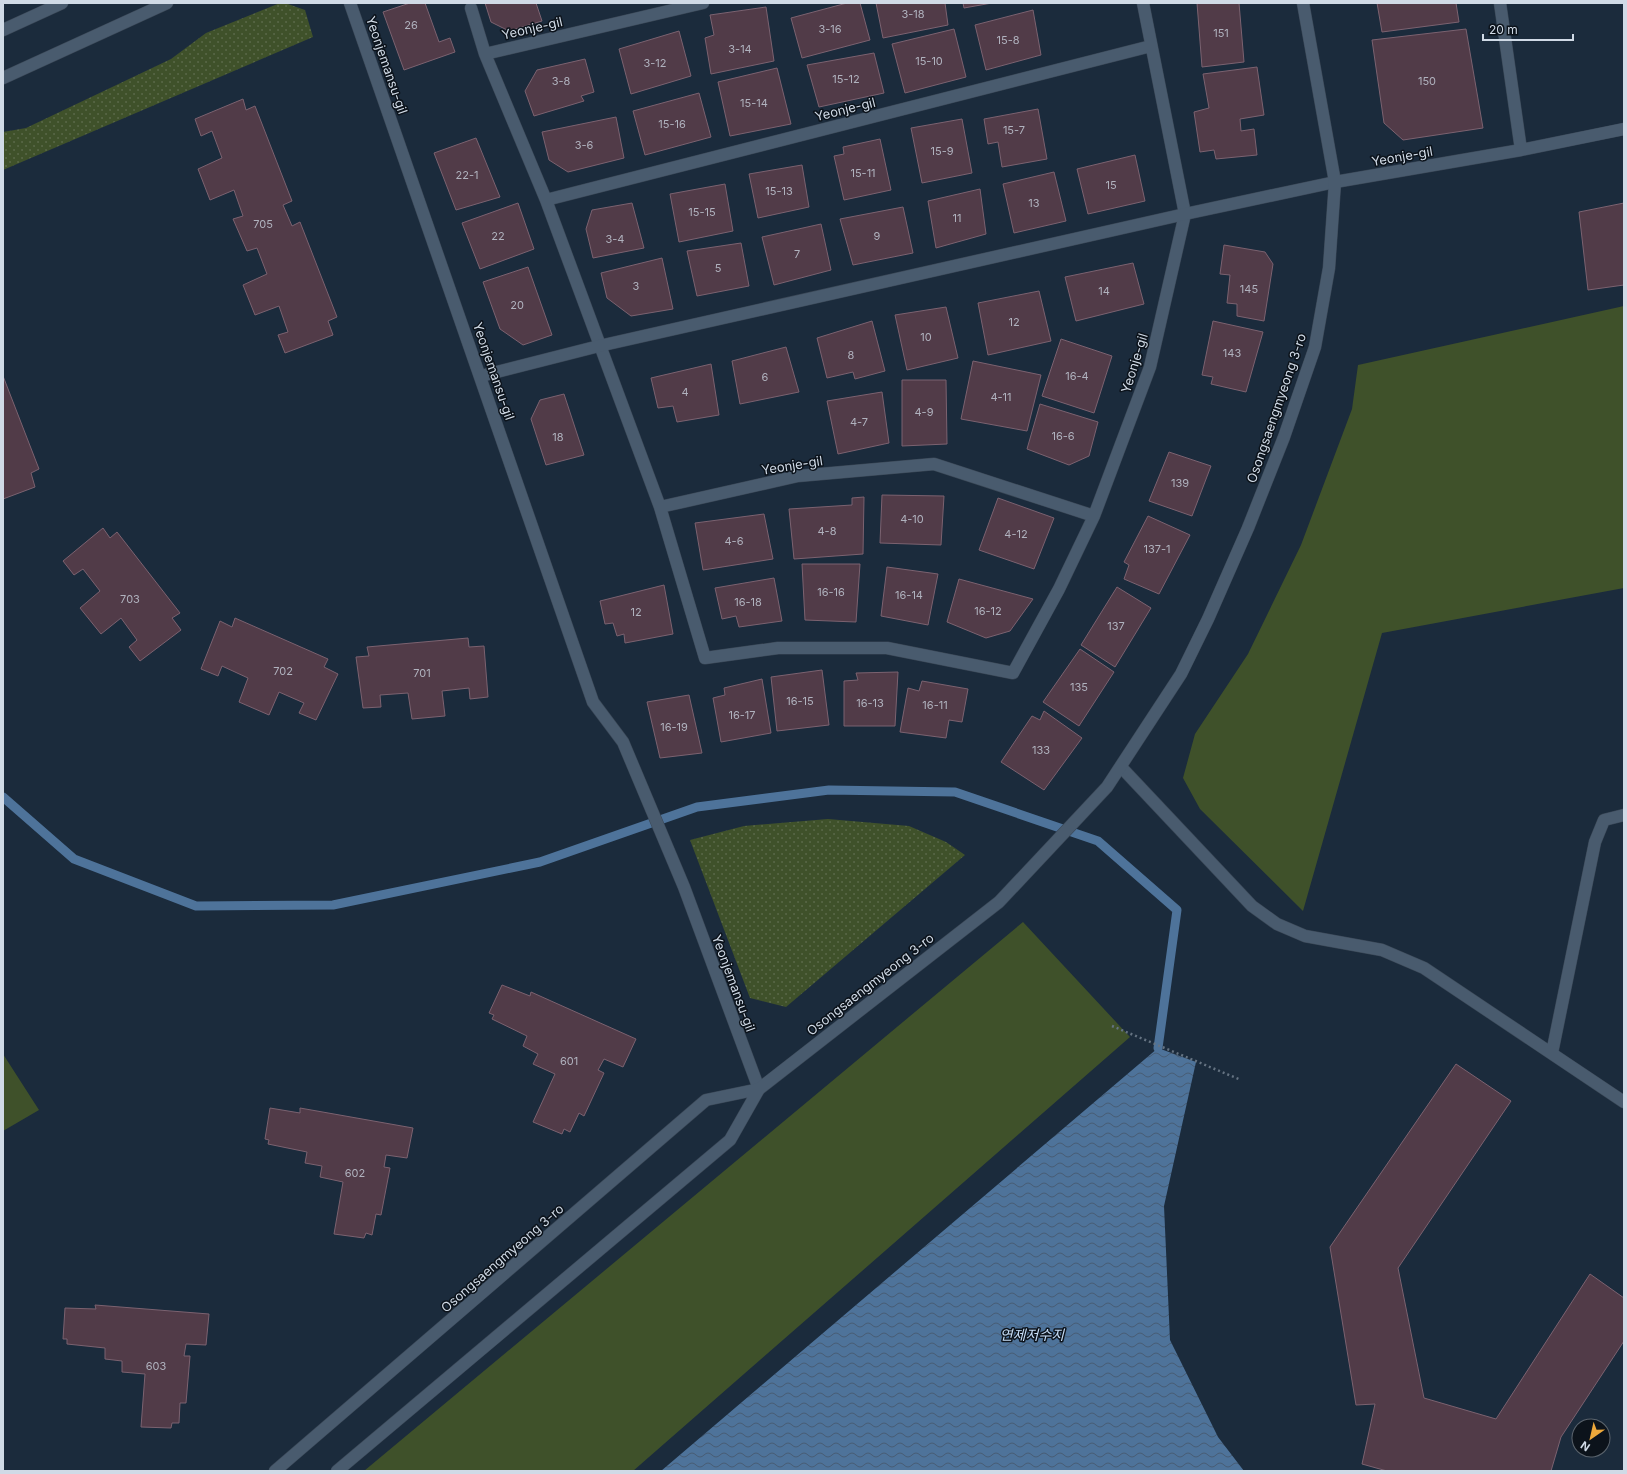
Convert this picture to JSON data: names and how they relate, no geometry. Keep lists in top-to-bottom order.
{
  "streets": {
    "street": ["Yeonje-gil", "Yeonjemansu-gil", "Osongsaengmyeong 3-ro"]
  },
  "crossings": [
    ["Yeonje-gil", "Yeonjemansu-gil"],
    ["Yeonje-gil", "Osongsaengmyeong 3-ro"],
    ["Yeonjemansu-gil", "Osongsaengmyeong 3-ro"]
  ],
  "water": ["연제저수지"],
  "house_numbers": [
    "3-18",
    "26",
    "3-16",
    "151",
    "15-8",
    "3-14",
    "15-10",
    "3-12",
    "15-12",
    "3-8",
    "150",
    "15-14",
    "15-16",
    "15-7",
    "3-6",
    "15-9",
    "15-11",
    "22-1",
    "15",
    "15-13",
    "13",
    "15-15",
    "11",
    "705",
    "22",
    "9",
    "3-4",
    "7",
    "5",
    "3",
    "145",
    "14",
    "20",
    "12",
    "10",
    "143",
    "8",
    "16-4",
    "6",
    "4",
    "4-11",
    "4-9",
    "4-7",
    "16-6",
    "18",
    "139",
    "4-10",
    "4-8",
    "4-12",
    "4-6",
    "137-1",
    "16-16",
    "16-14",
    "703",
    "16-18",
    "16-12",
    "12",
    "137",
    "702",
    "701",
    "135",
    "16-15",
    "16-13",
    "16-11",
    "16-17",
    "16-19",
    "133",
    "601",
    "602",
    "603"
  ],
  "scale_bar": "20 m",
  "north": "bottom left"
}
